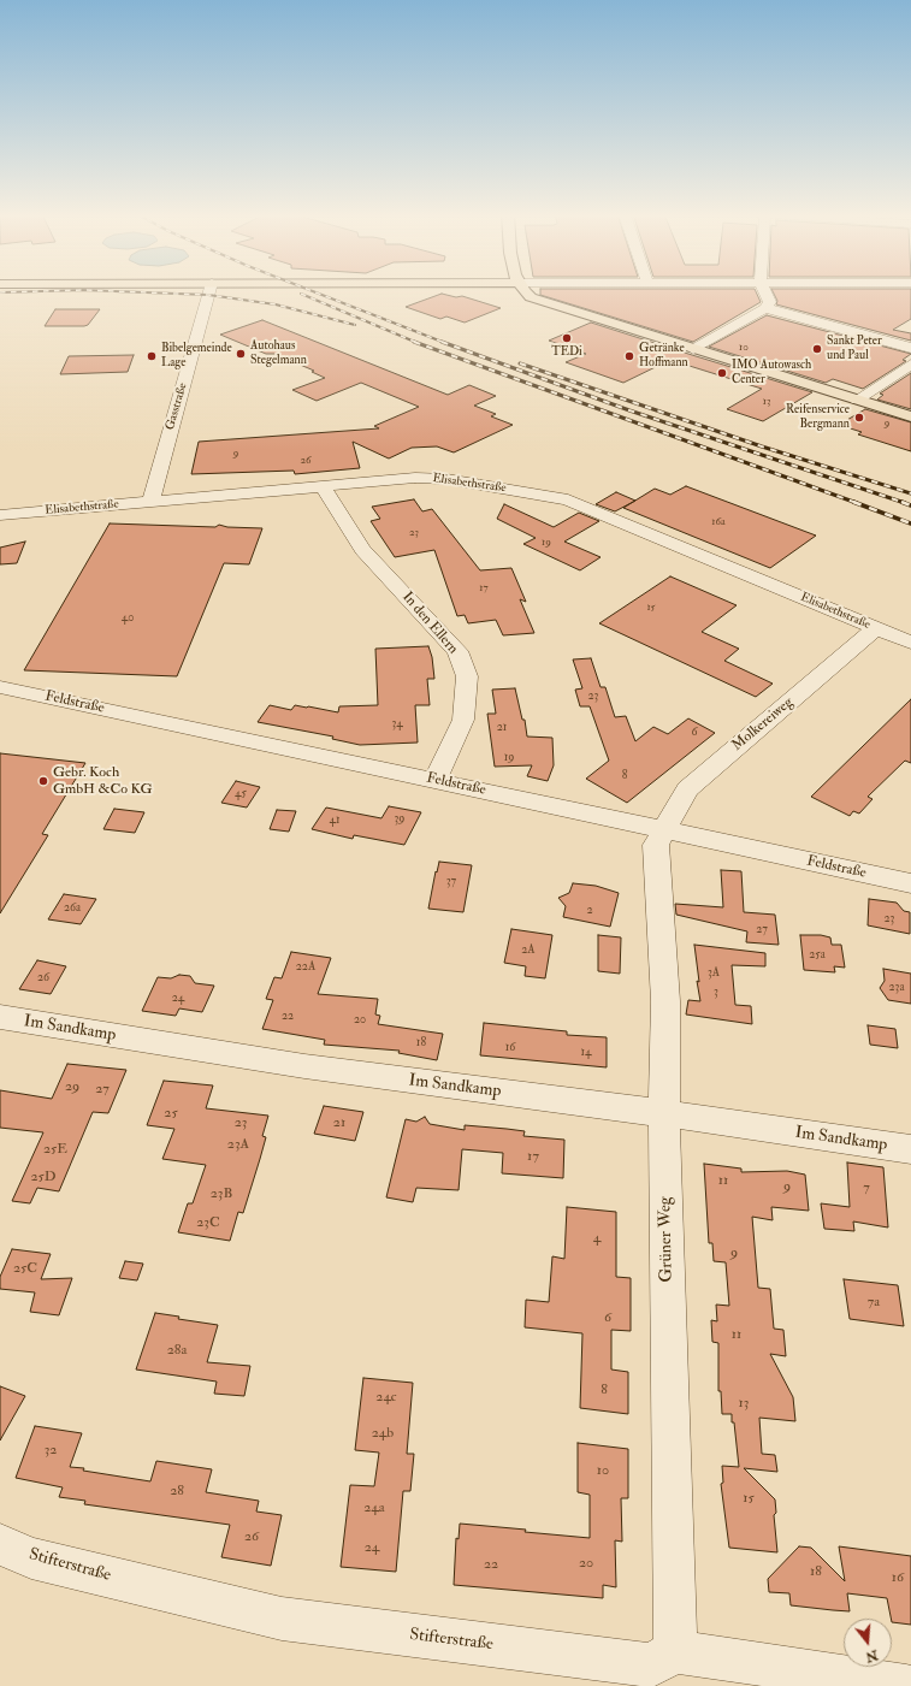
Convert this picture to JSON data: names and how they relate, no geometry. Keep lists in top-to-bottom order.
{
  "streets": {
    "street": [
      "Gasstraße",
      "Elisabethstraße",
      "In den Ellern",
      "Feldstraße",
      "Molkereiweg",
      "Im Sandkamp",
      "Grüner Weg",
      "Stifterstraße"
    ]
  },
  "crossings": [
    ["Gasstraße", "Elisabethstraße"],
    ["Elisabethstraße", "In den Ellern"],
    ["Elisabethstraße", "Molkereiweg"],
    ["In den Ellern", "Feldstraße"],
    ["Feldstraße", "Molkereiweg"],
    ["Feldstraße", "Grüner Weg"],
    ["Molkereiweg", "Grüner Weg"],
    ["Im Sandkamp", "Grüner Weg"],
    ["Grüner Weg", "Stifterstraße"]
  ],
  "places": [
    "TEDi",
    "Sankt Peter und Paul",
    "Autohaus Stegelmann",
    "Bibelgemeinde Lage",
    "Getränke Hoffmann",
    "IMO Autowasch Center",
    "Reifenservice Bergmann",
    "Gebr. Koch GmbH &Co KG"
  ],
  "house_numbers": [
    "10",
    "13",
    "9",
    "9",
    "26",
    "16a",
    "23",
    "19",
    "17",
    "15",
    "40",
    "23",
    "34",
    "21",
    "6",
    "19",
    "8",
    "45",
    "39",
    "41",
    "37",
    "26a",
    "2",
    "23",
    "27",
    "2A",
    "25a",
    "22A",
    "3A",
    "26",
    "23a",
    "3",
    "24",
    "22",
    "20",
    "18",
    "16",
    "14",
    "29",
    "27",
    "25",
    "23",
    "21",
    "23A",
    "25E",
    "17",
    "25D",
    "11",
    "9",
    "7",
    "23B",
    "23C",
    "4",
    "9",
    "25C",
    "7a",
    "6",
    "11",
    "28a",
    "8",
    "24c",
    "13",
    "24b",
    "32",
    "10",
    "28",
    "15",
    "24a",
    "26",
    "24",
    "20",
    "22",
    "18",
    "16"
  ],
  "north": "bottom"
}
